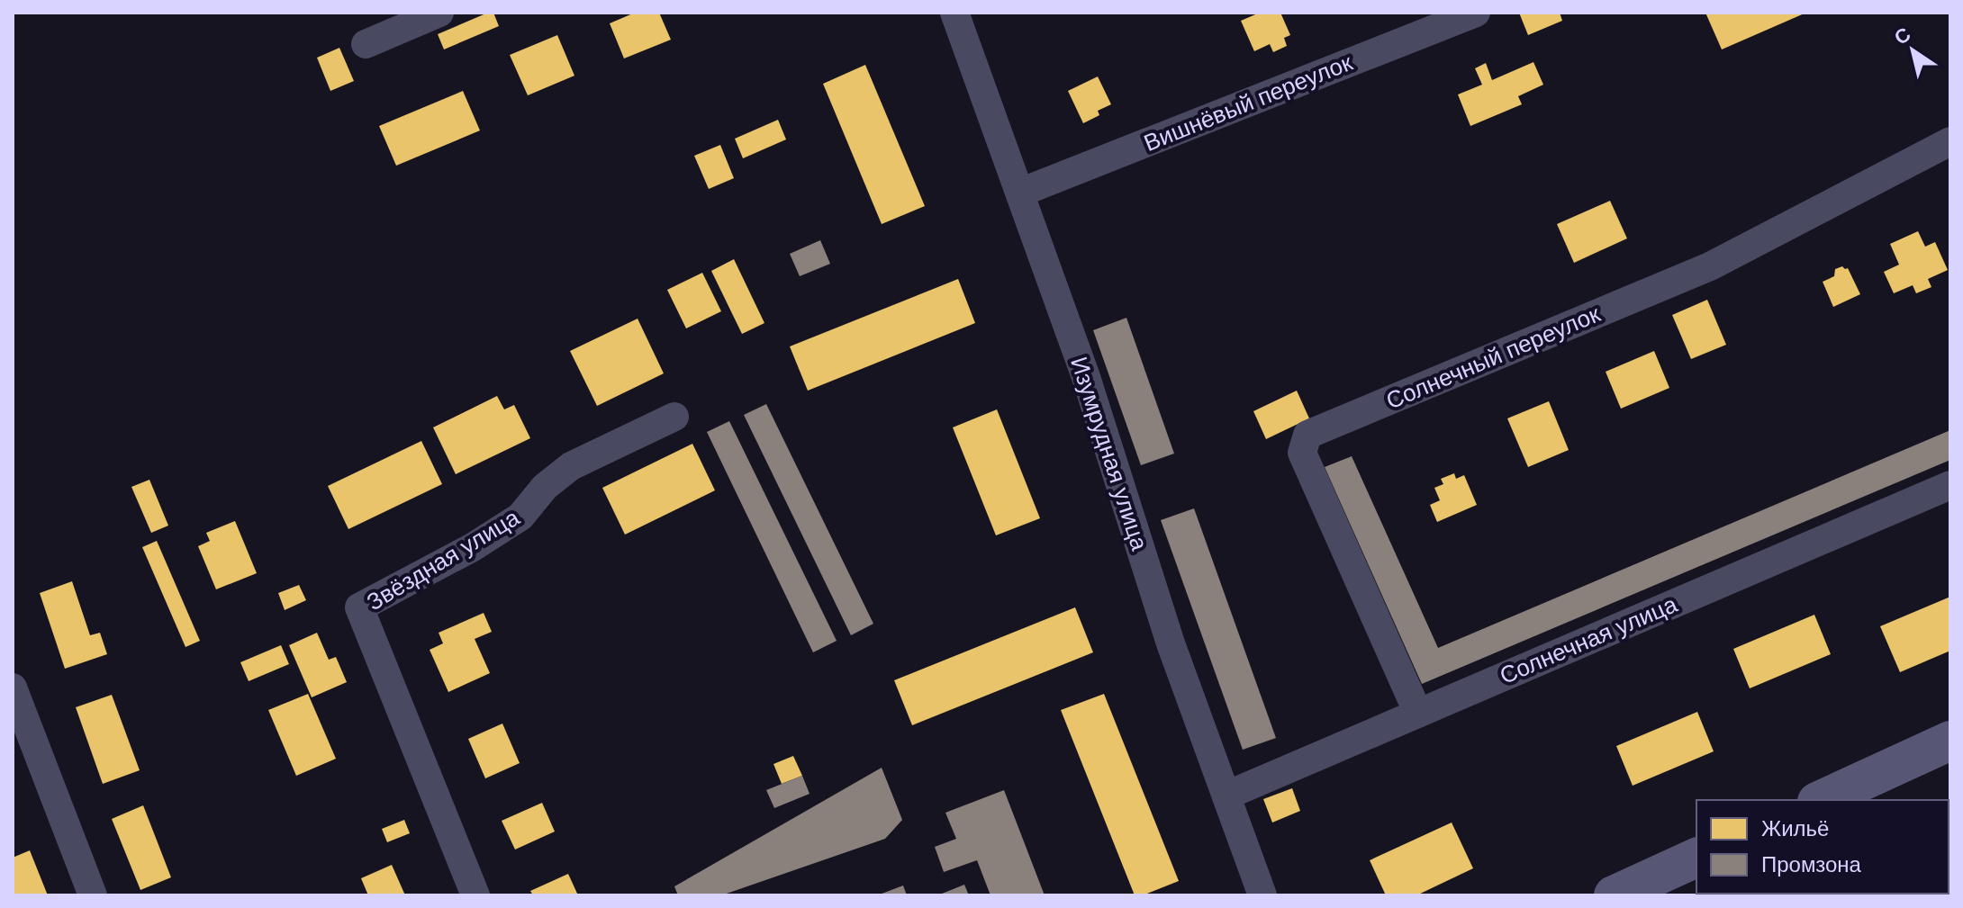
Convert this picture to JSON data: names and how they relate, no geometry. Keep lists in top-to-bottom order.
{
  "streets": {
    "street": [
      "Вишнёвый переулок",
      "Солнечный переулок",
      "Изумрудная улица",
      "Звёздная улица",
      "Солнечная улица"
    ]
  },
  "crossings": [
    ["Вишнёвый переулок", "Изумрудная улица"],
    ["Солнечный переулок", "Солнечная улица"],
    ["Изумрудная улица", "Солнечная улица"]
  ],
  "legend": ["Жильё", "Промзона"],
  "north": "top left"
}
